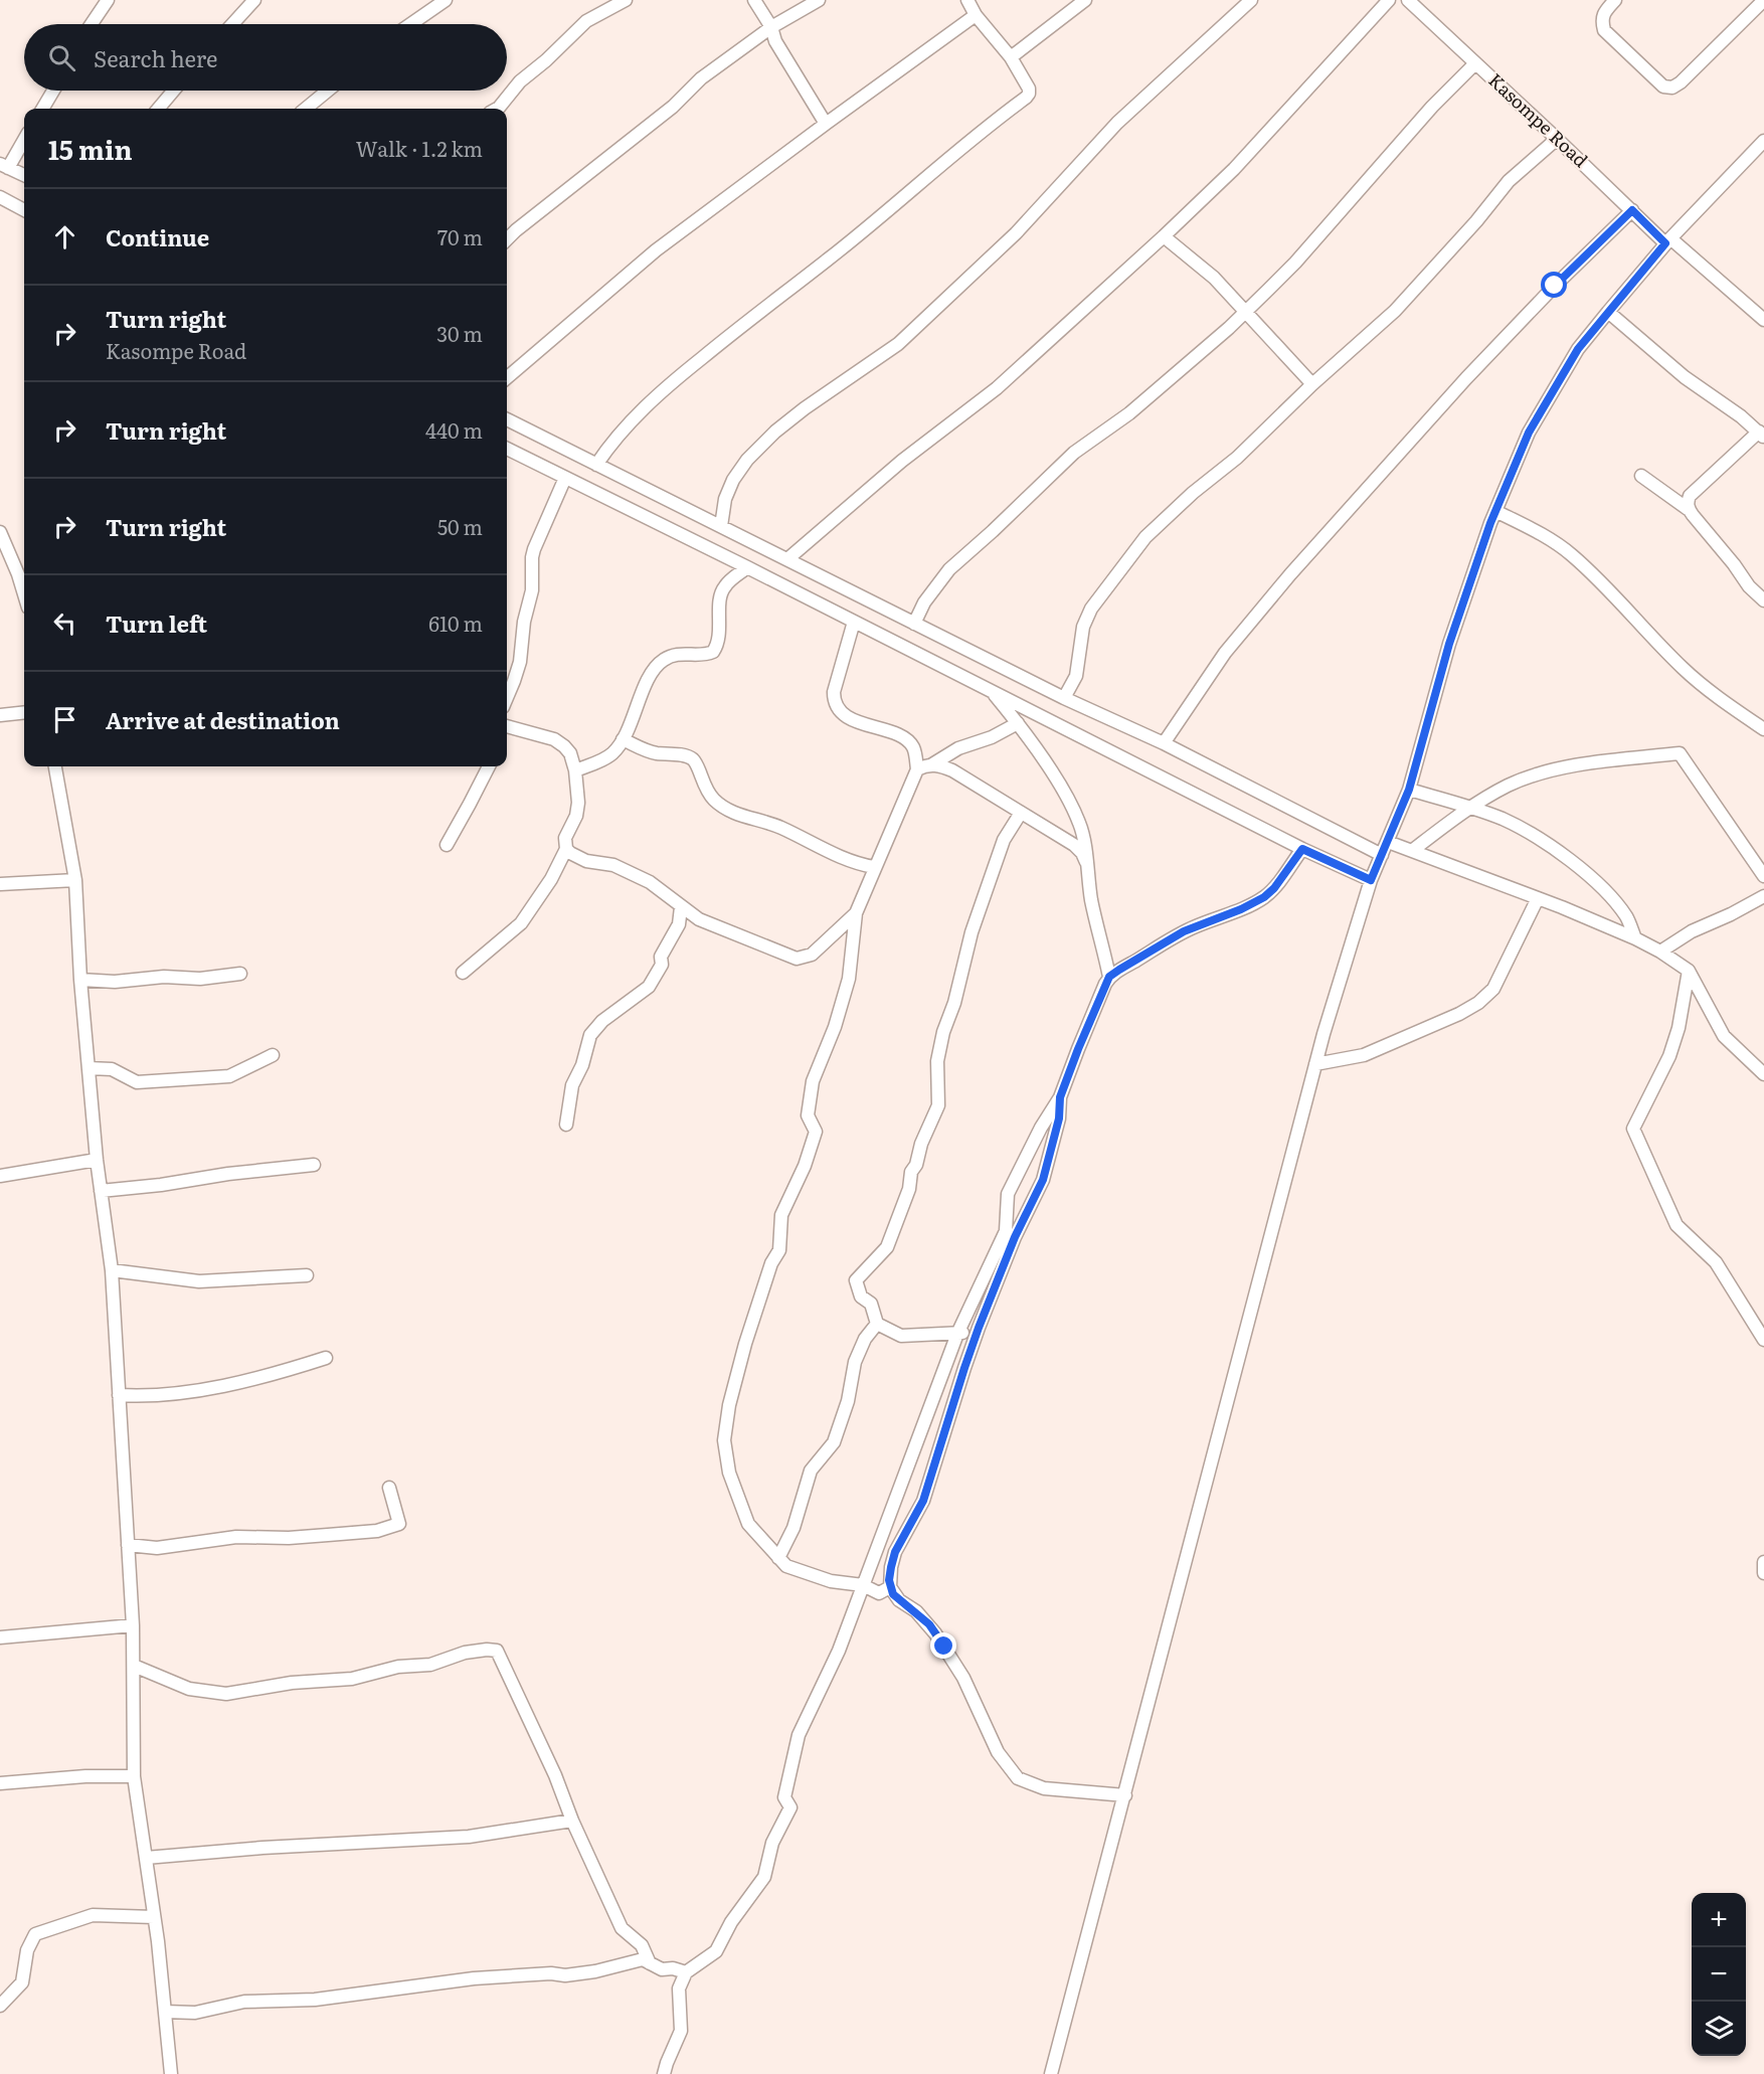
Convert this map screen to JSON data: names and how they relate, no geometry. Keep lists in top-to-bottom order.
{
  "streets": {
    "street": ["Kasompe Road"]
  },
  "page": {
    "search": "Search here",
    "heading": ["15 min", "Walk · 1.2 km"],
    "list": [
      ["Continue", "70 m"],
      ["Turn right", "Kasompe Road", "30 m"],
      ["Turn right", "440 m"],
      ["Turn right", "50 m"],
      ["Turn left", "610 m"],
      "Arrive at destination"
    ],
    "map_buttons": ["+", "−"]
  }
}
